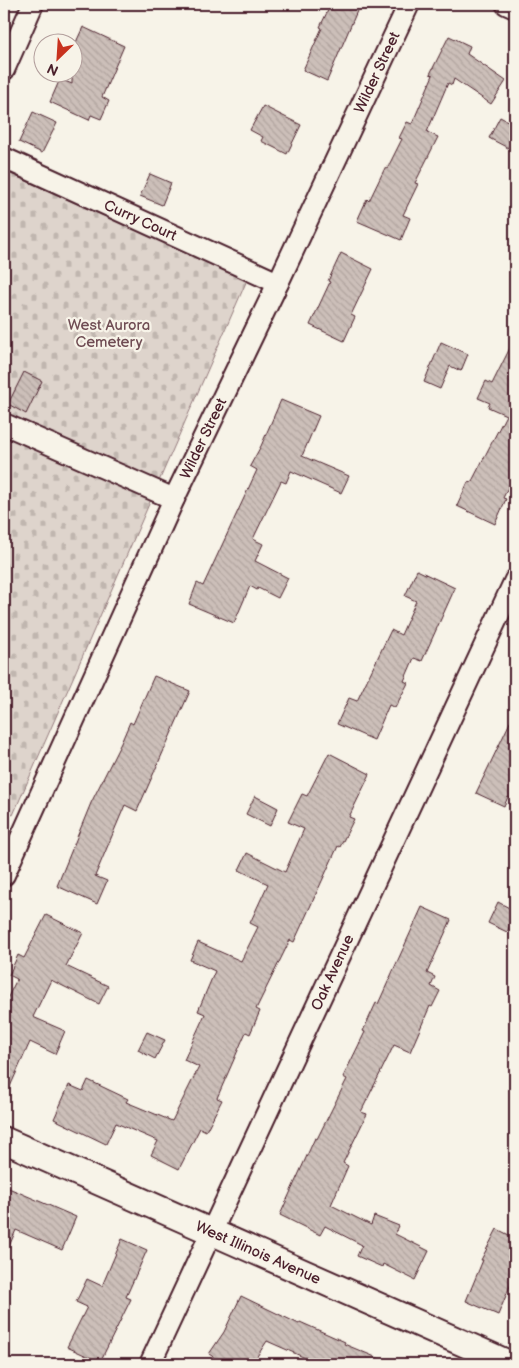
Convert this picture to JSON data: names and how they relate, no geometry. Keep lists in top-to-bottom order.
{
  "streets": {
    "main road": ["West Illinois Avenue"],
    "street": ["Wilder Street", "Curry Court", "Oak Avenue"]
  },
  "crossings": [
    ["Wilder Street", "Curry Court"],
    ["Oak Avenue", "West Illinois Avenue"]
  ],
  "parks": ["West Aurora Cemetery"],
  "north": "bottom left"
}
